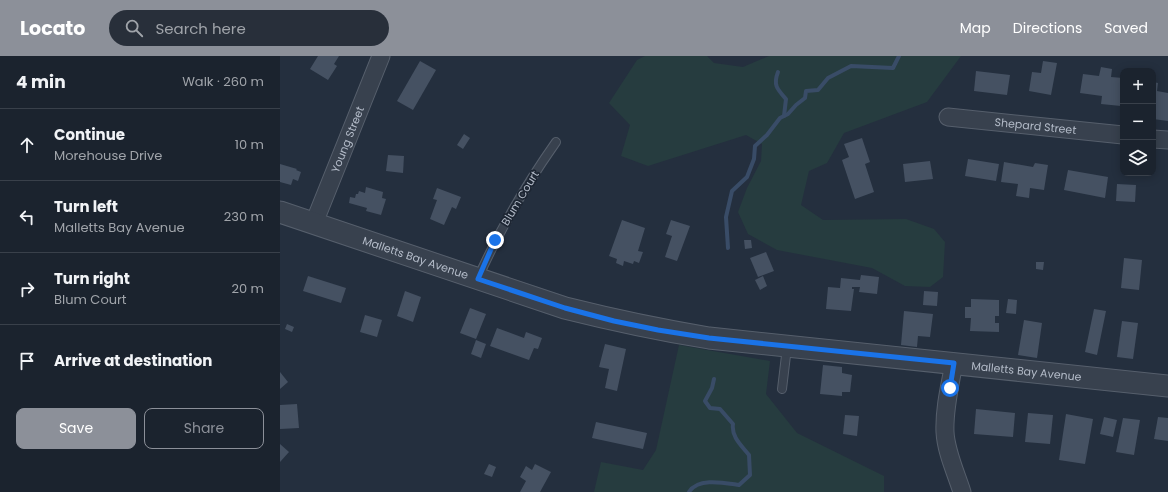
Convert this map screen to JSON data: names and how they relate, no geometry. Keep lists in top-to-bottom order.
{
  "streets": {
    "street": ["Shepard Street", "Young Street", "Malletts Bay Avenue"],
    "lane": ["Blum Court"]
  },
  "crossings": [
    ["Young Street", "Malletts Bay Avenue"],
    ["Blum Court", "Malletts Bay Avenue"]
  ],
  "page": {
    "header": "Locato",
    "search": "Search here",
    "nav": ["Map", "Directions", "Saved"],
    "heading": ["4 min", "Walk · 260 m"],
    "map_buttons": ["+", "−"],
    "list": [
      ["Continue", "Morehouse Drive", "10 m"],
      ["Turn left", "Malletts Bay Avenue", "230 m"],
      ["Turn right", "Blum Court", "20 m"],
      "Arrive at destination"
    ],
    "buttons": ["Save", "Share"]
  }
}
